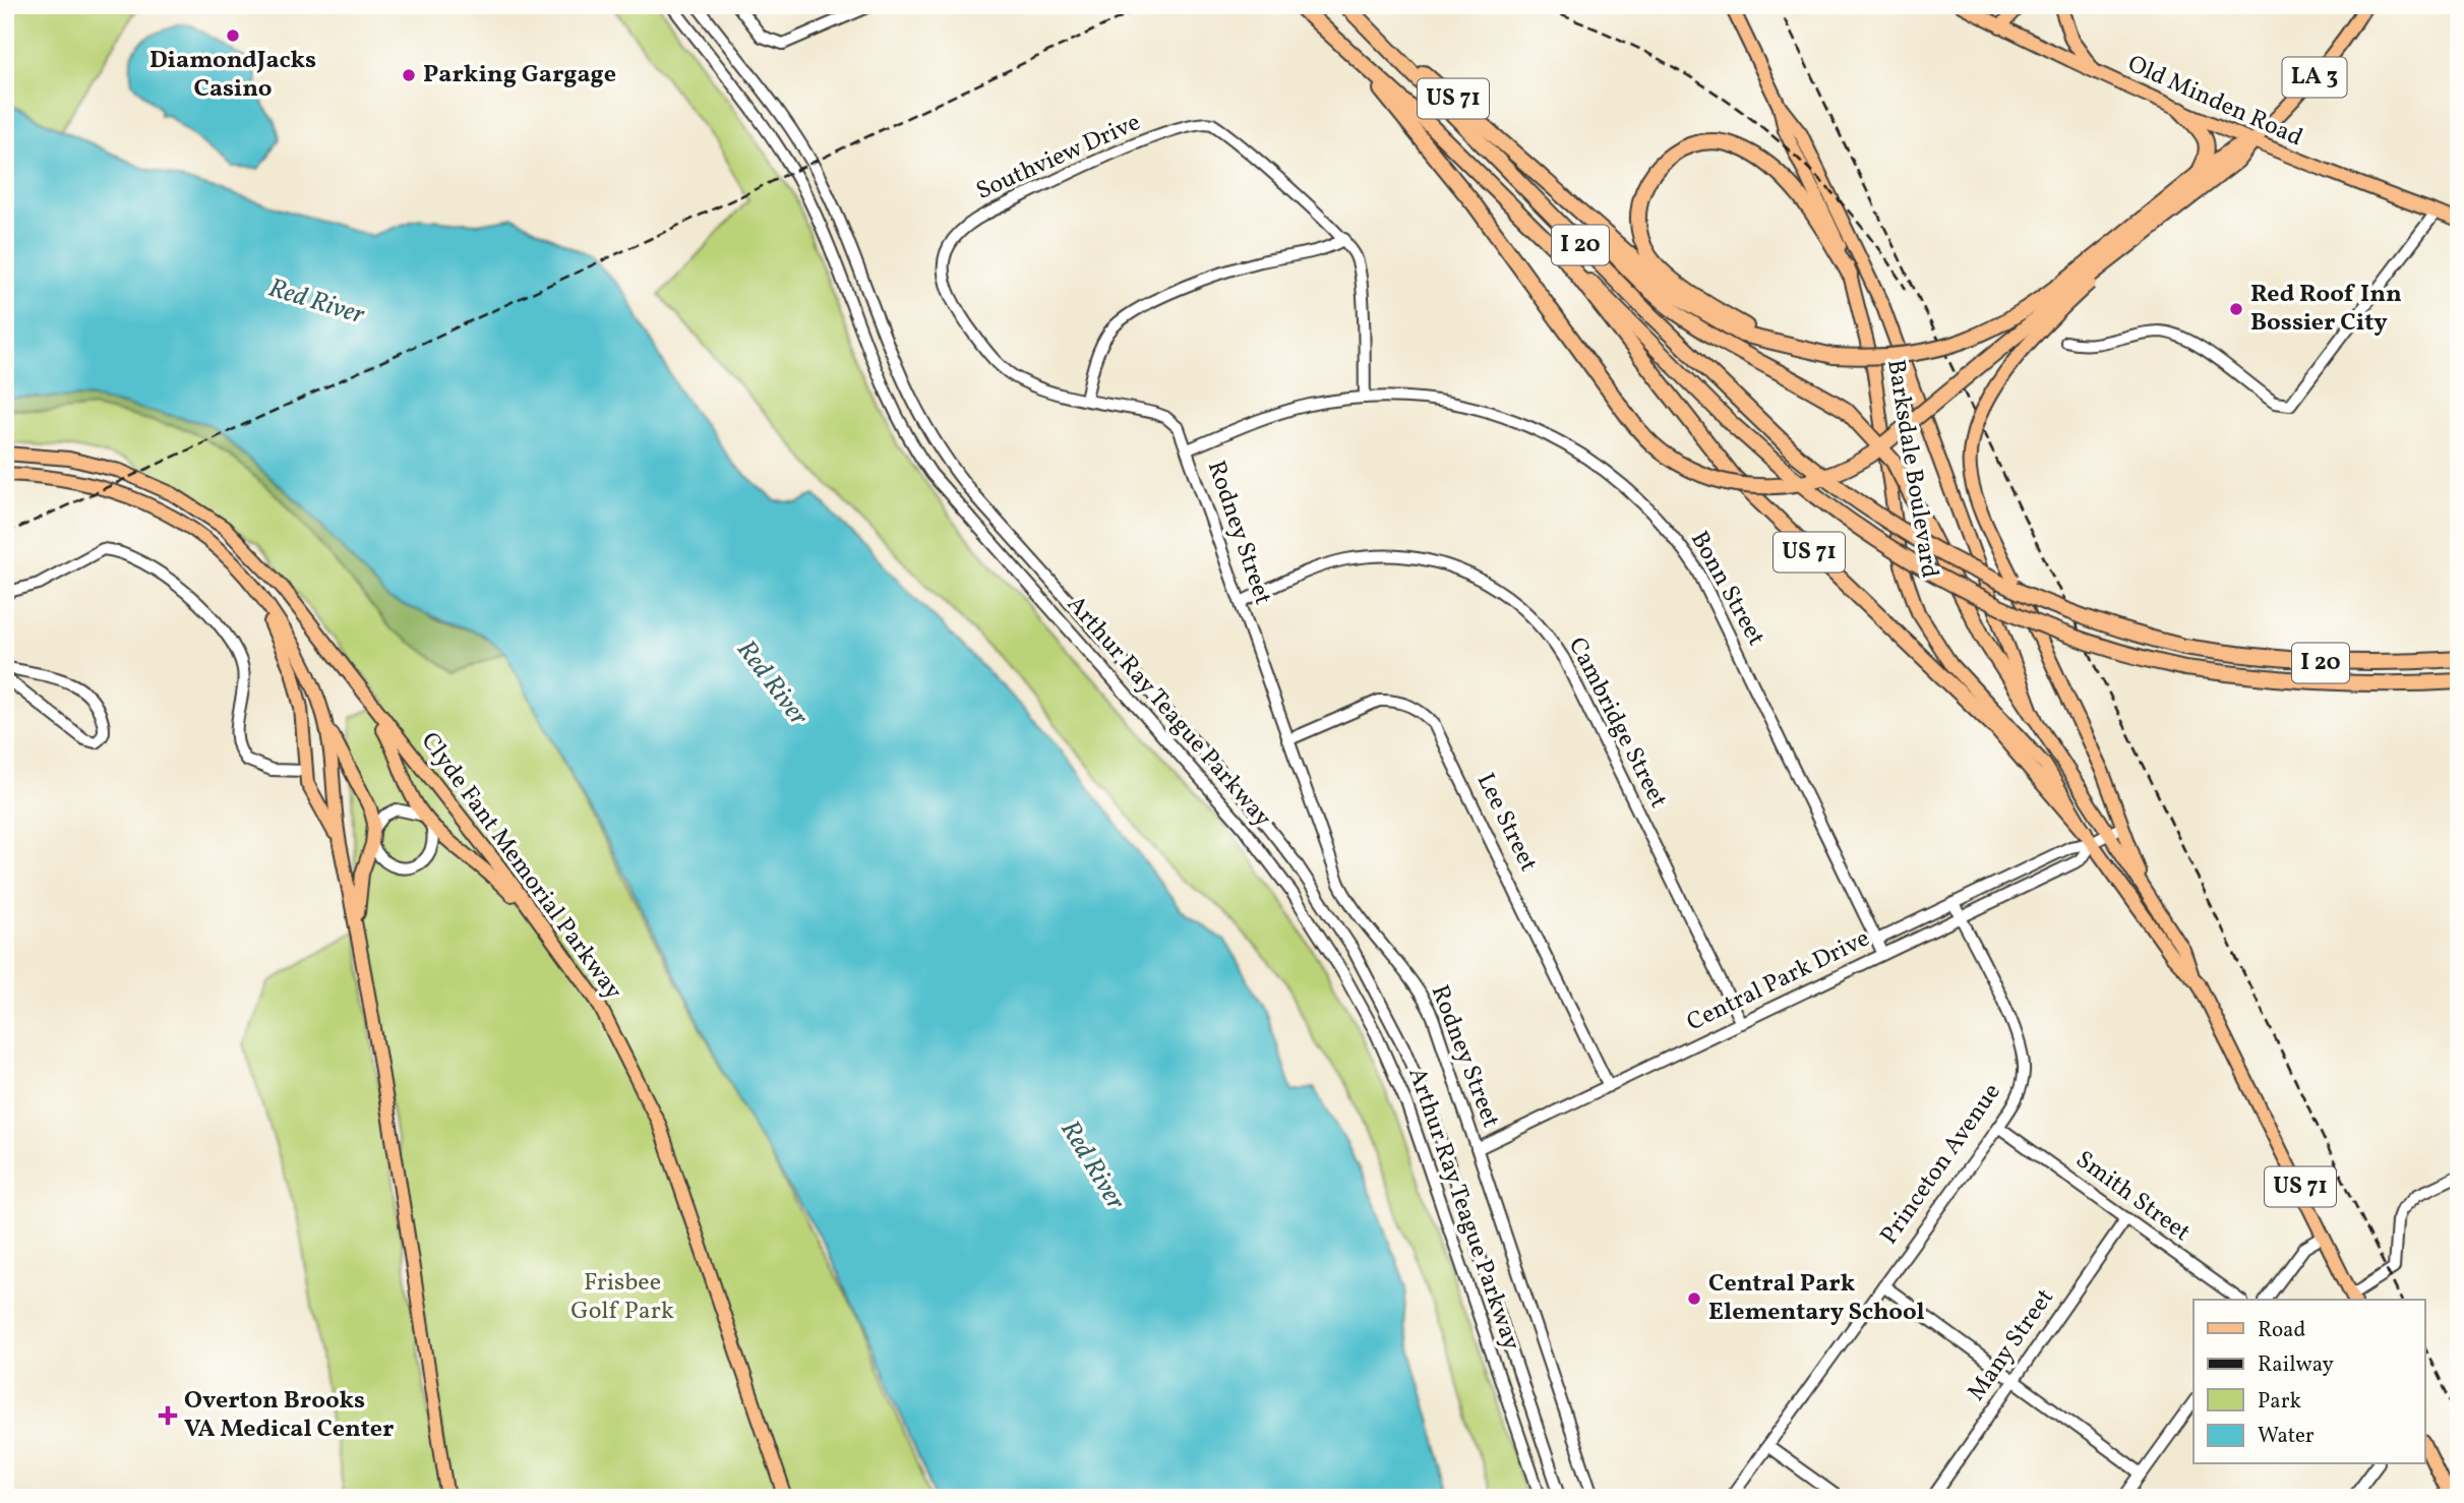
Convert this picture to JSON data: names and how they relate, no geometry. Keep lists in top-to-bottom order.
{
  "streets": {
    "highway": ["US 71", "I 20"],
    "main road": [
      "LA 3",
      "Old Minden Road",
      "Barksdale Boulevard",
      "Clyde Fant Memorial Parkway"
    ],
    "street": [
      "Southview Drive",
      "Rodney Street",
      "Bonn Street",
      "Arthur Ray Teague Parkway",
      "Cambridge Street",
      "Lee Street",
      "Central Park Drive",
      "Princeton Avenue",
      "Smith Street",
      "Many Street"
    ]
  },
  "crossings": [
    ["LA 3", "Old Minden Road"],
    ["US 71", "I 20"],
    ["US 71", "Barksdale Boulevard"],
    ["US 71", "Central Park Drive"],
    ["Southview Drive", "Rodney Street"],
    ["Southview Drive", "Bonn Street"],
    ["Barksdale Boulevard", "Central Park Drive"],
    ["Rodney Street", "Bonn Street"],
    ["Rodney Street", "Cambridge Street"],
    ["Rodney Street", "Lee Street"],
    ["Rodney Street", "Central Park Drive"],
    ["Bonn Street", "Central Park Drive"],
    ["Cambridge Street", "Central Park Drive"],
    ["Lee Street", "Central Park Drive"],
    ["Central Park Drive", "Princeton Avenue"],
    ["Princeton Avenue", "Smith Street"],
    ["Smith Street", "Many Street"]
  ],
  "water": ["Red River"],
  "parks": ["Frisbee Golf Park"],
  "places": {
    "other": [
      "DiamondJacks Casino",
      "Parking Gargage",
      "Red Roof Inn Bossier City",
      "Central Park Elementary School"
    ],
    "health": ["Overton Brooks VA Medical Center"]
  },
  "legend": [
    "Road",
    "Railway",
    "Park",
    "Water"
  ]
}
